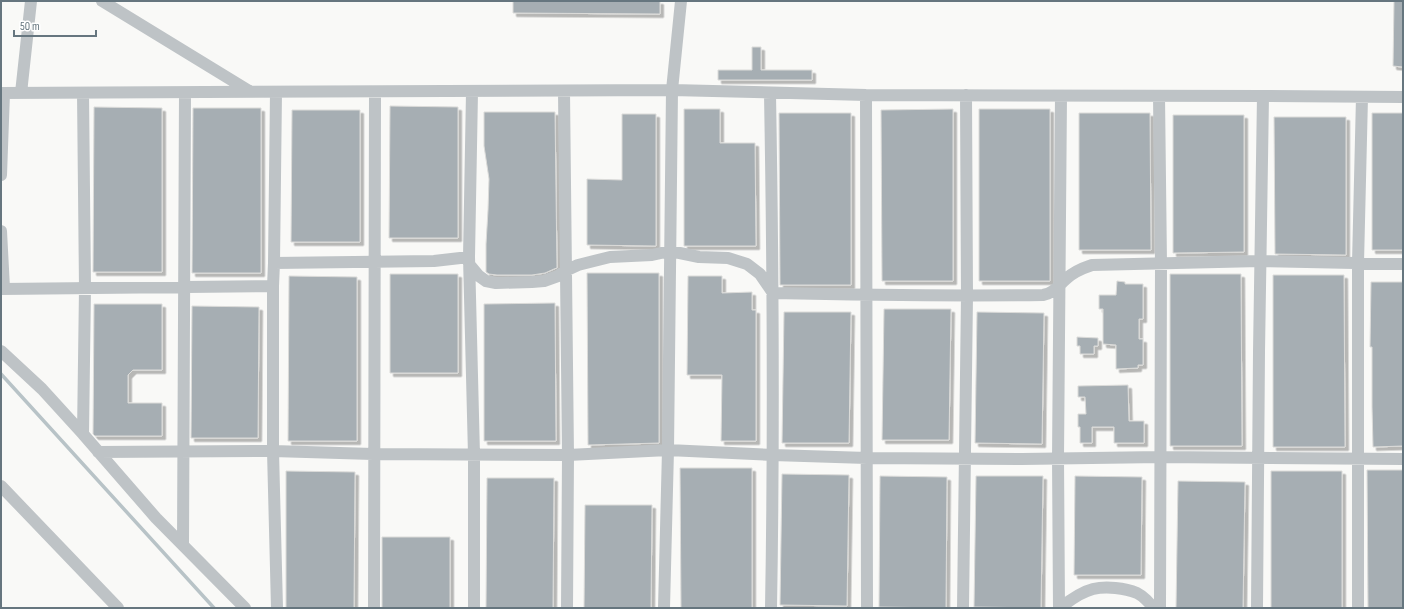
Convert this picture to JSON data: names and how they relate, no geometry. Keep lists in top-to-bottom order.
{
  "scale_bar": "50 m"
}
